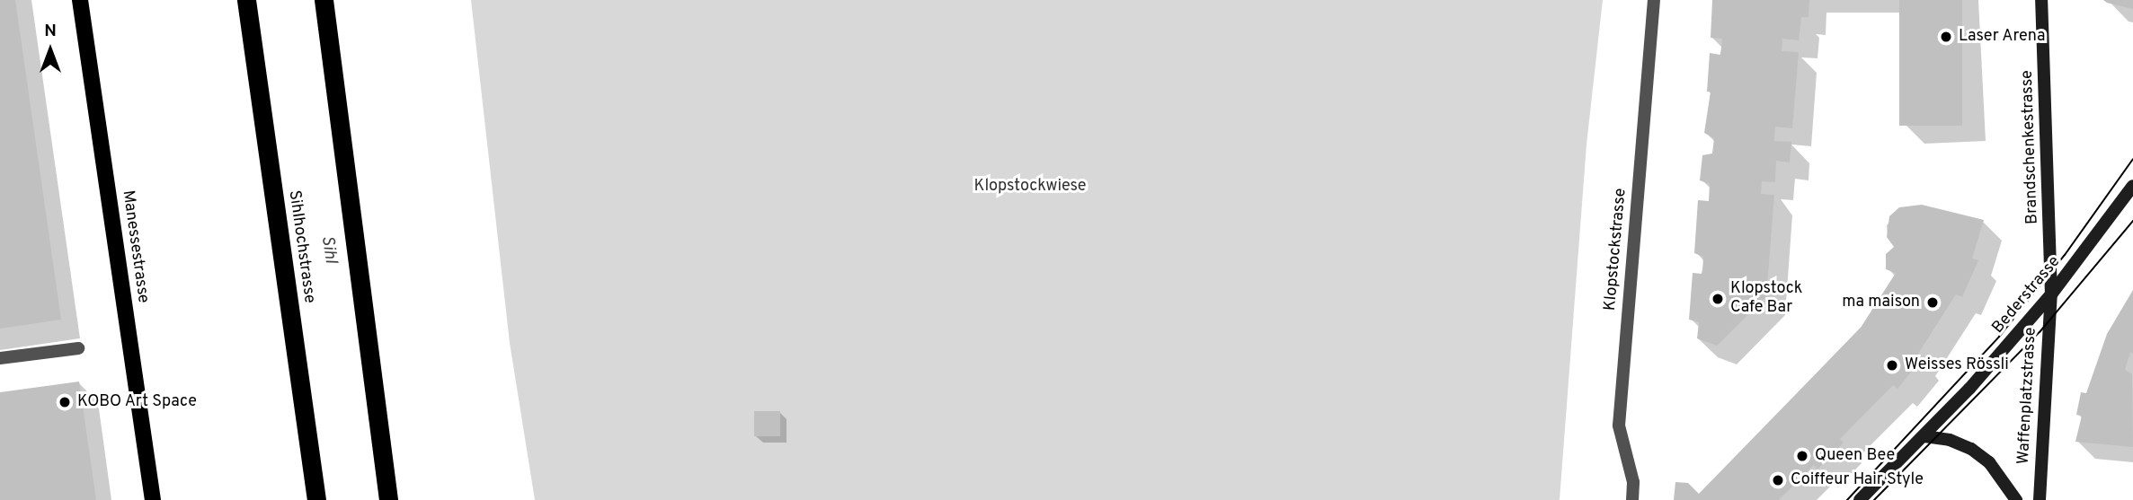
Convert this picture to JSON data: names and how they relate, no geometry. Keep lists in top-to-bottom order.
{
  "streets": {
    "highway": ["Sihlhochstrasse"],
    "main road": ["Manessestrasse"],
    "street": [
      "Brandschenkestrasse",
      "Klopstockstrasse",
      "Bederstrasse",
      "Waffenplatzstrasse"
    ]
  },
  "crossings": [
    ["Brandschenkestrasse", "Bederstrasse"],
    ["Brandschenkestrasse", "Waffenplatzstrasse"],
    ["Bederstrasse", "Waffenplatzstrasse"]
  ],
  "water": ["Sihl"],
  "parks": ["Klopstockwiese"],
  "places": [
    "Laser Arena",
    "Klopstock Cafe Bar",
    "ma maison",
    "Weisses Rössli",
    "KOBO Art Space",
    "Queen Bee",
    "Coiffeur Hair Style"
  ],
  "north": "top"
}
